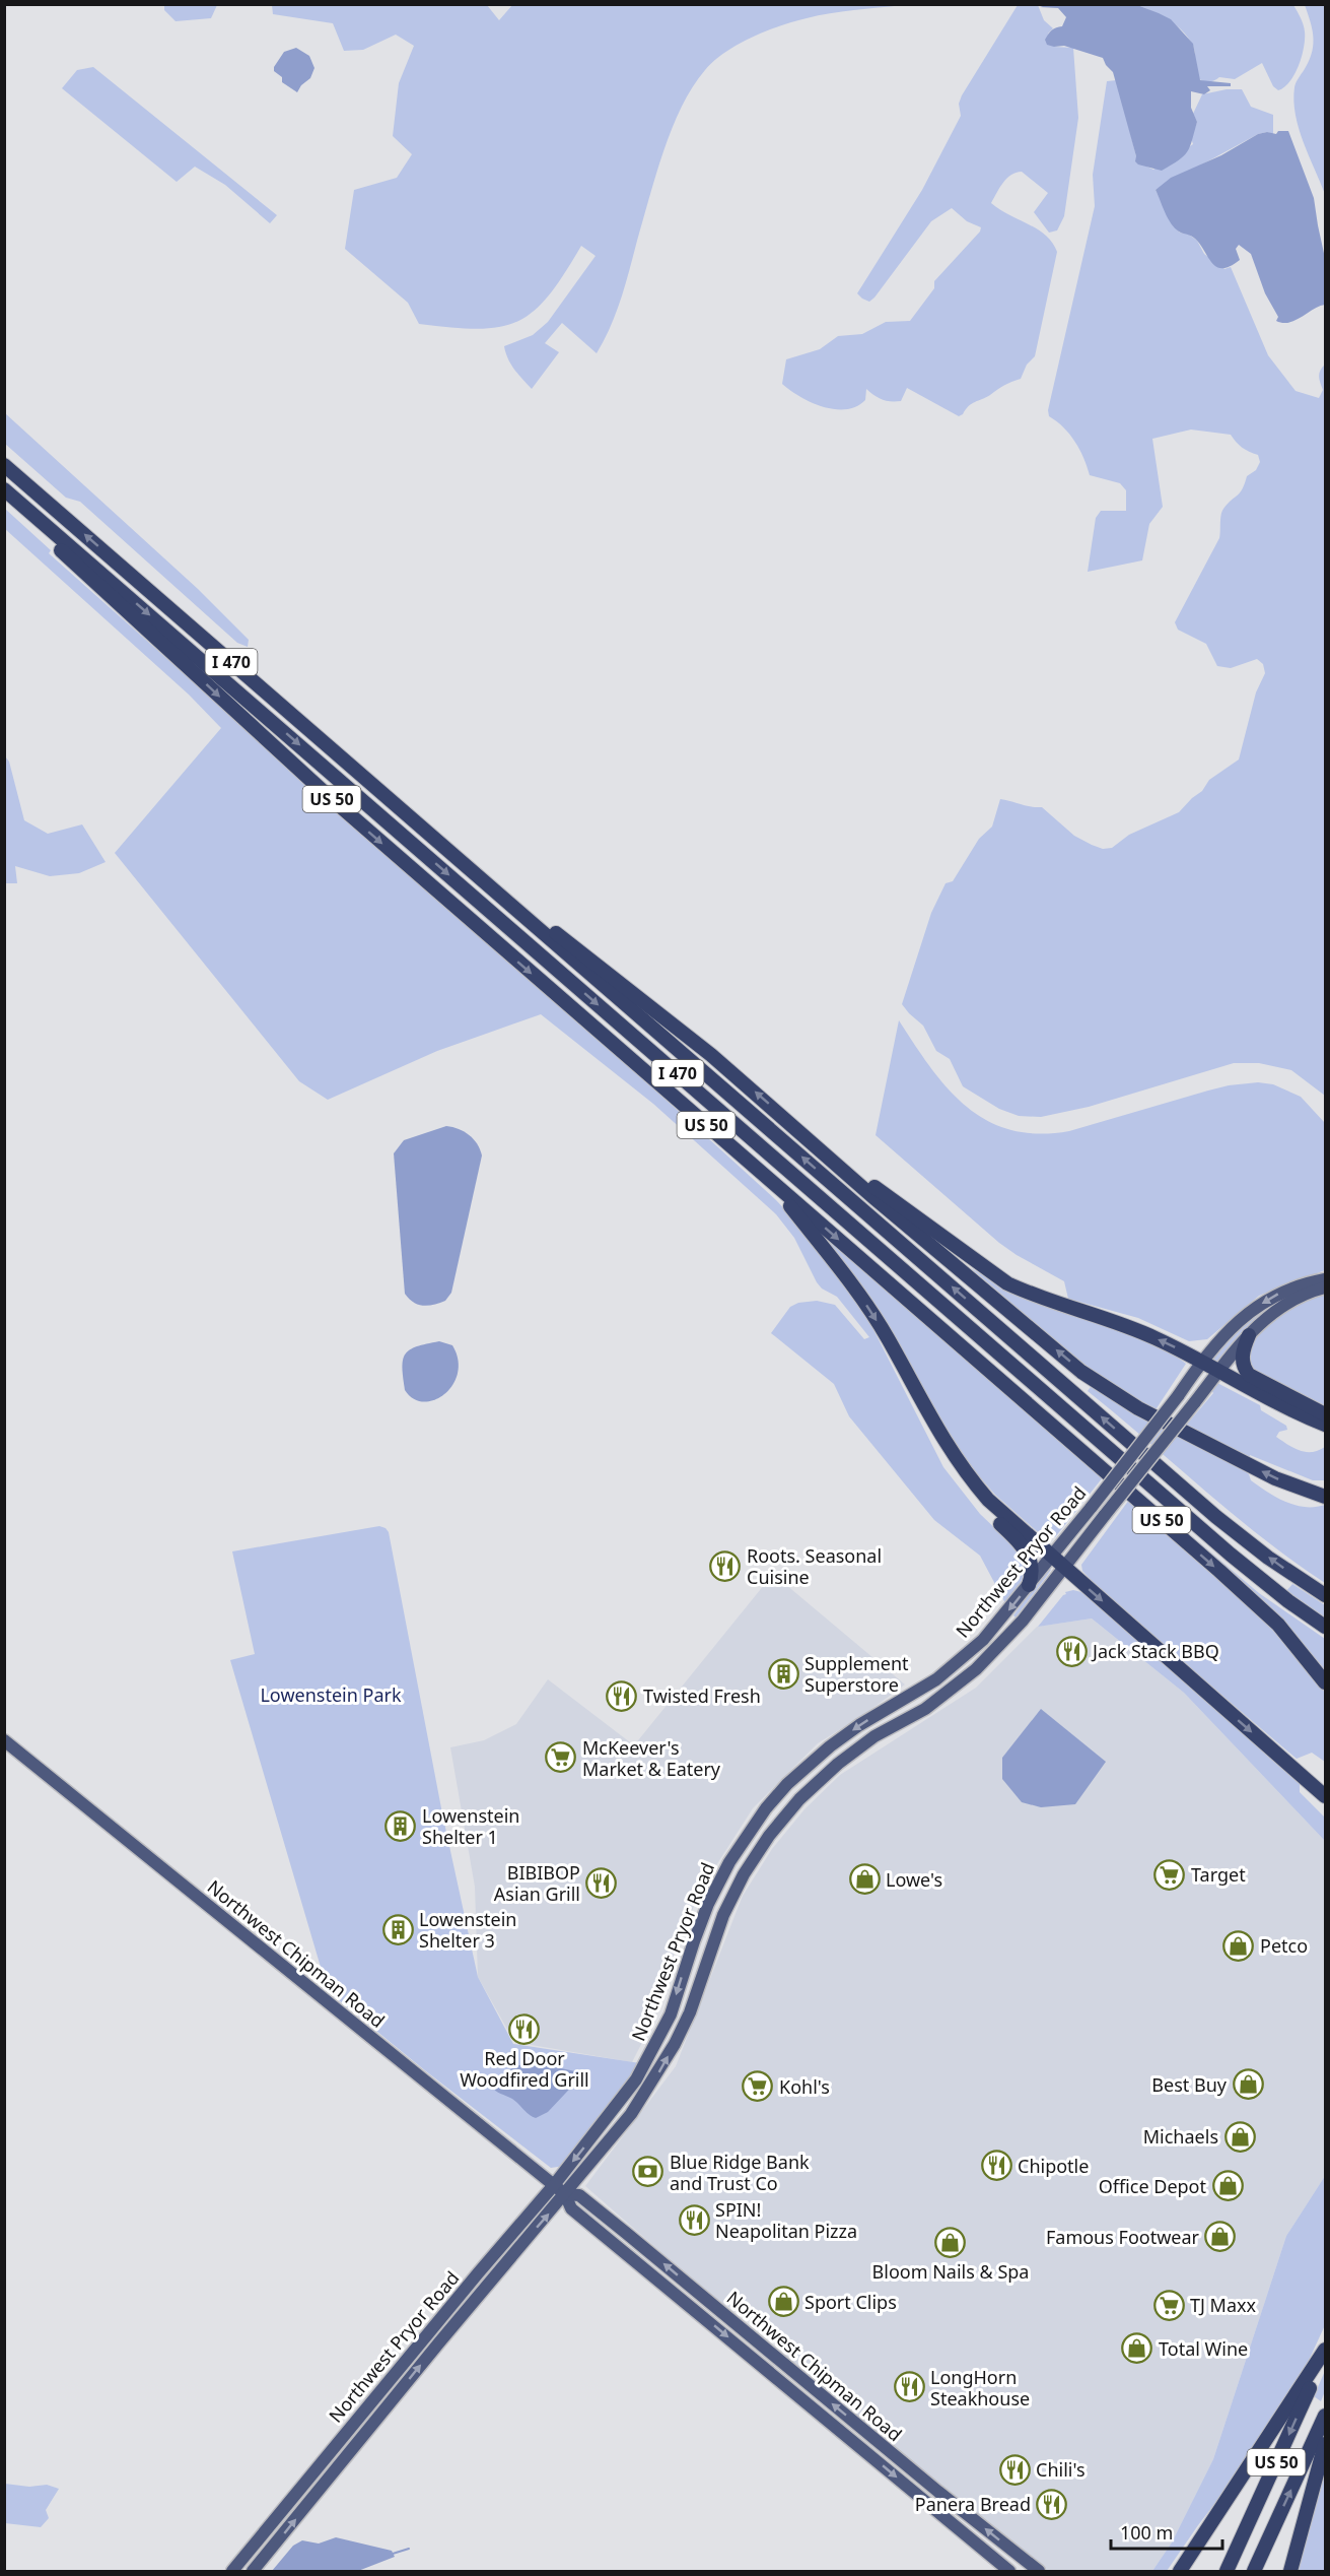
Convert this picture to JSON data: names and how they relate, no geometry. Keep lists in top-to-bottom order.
{
  "streets": {
    "highway": ["I 470", "US 50"],
    "main road": ["Northwest Pryor Road", "Northwest Chipman Road"]
  },
  "crossings": [
    ["I 470", "US 50"],
    ["Northwest Pryor Road", "Northwest Chipman Road"]
  ],
  "parks": ["Lowenstein Park"],
  "places": {
    "restaurant": [
      "Roots. Seasonal Cuisine",
      "Jack Stack BBQ",
      "Twisted Fresh",
      "BIBIBOP Asian Grill",
      "Red Door Woodfired Grill",
      "Chipotle",
      "SPIN! Neapolitan Pizza",
      "LongHorn Steakhouse",
      "Chili's",
      "Panera Bread"
    ],
    "building": ["Supplement Superstore", "Lowenstein Shelter 1", "Lowenstein Shelter 3"],
    "supermarket": [
      "McKeever's Market & Eatery",
      "Target",
      "Kohl's",
      "TJ Maxx"
    ],
    "shop": [
      "Lowe's",
      "Petco",
      "Best Buy",
      "Michaels",
      "Office Depot",
      "Famous Footwear",
      "Bloom Nails & Spa",
      "Sport Clips",
      "Total Wine"
    ],
    "bank": ["Blue Ridge Bank and Trust Co"]
  },
  "scale_bar": "100 m"
}
